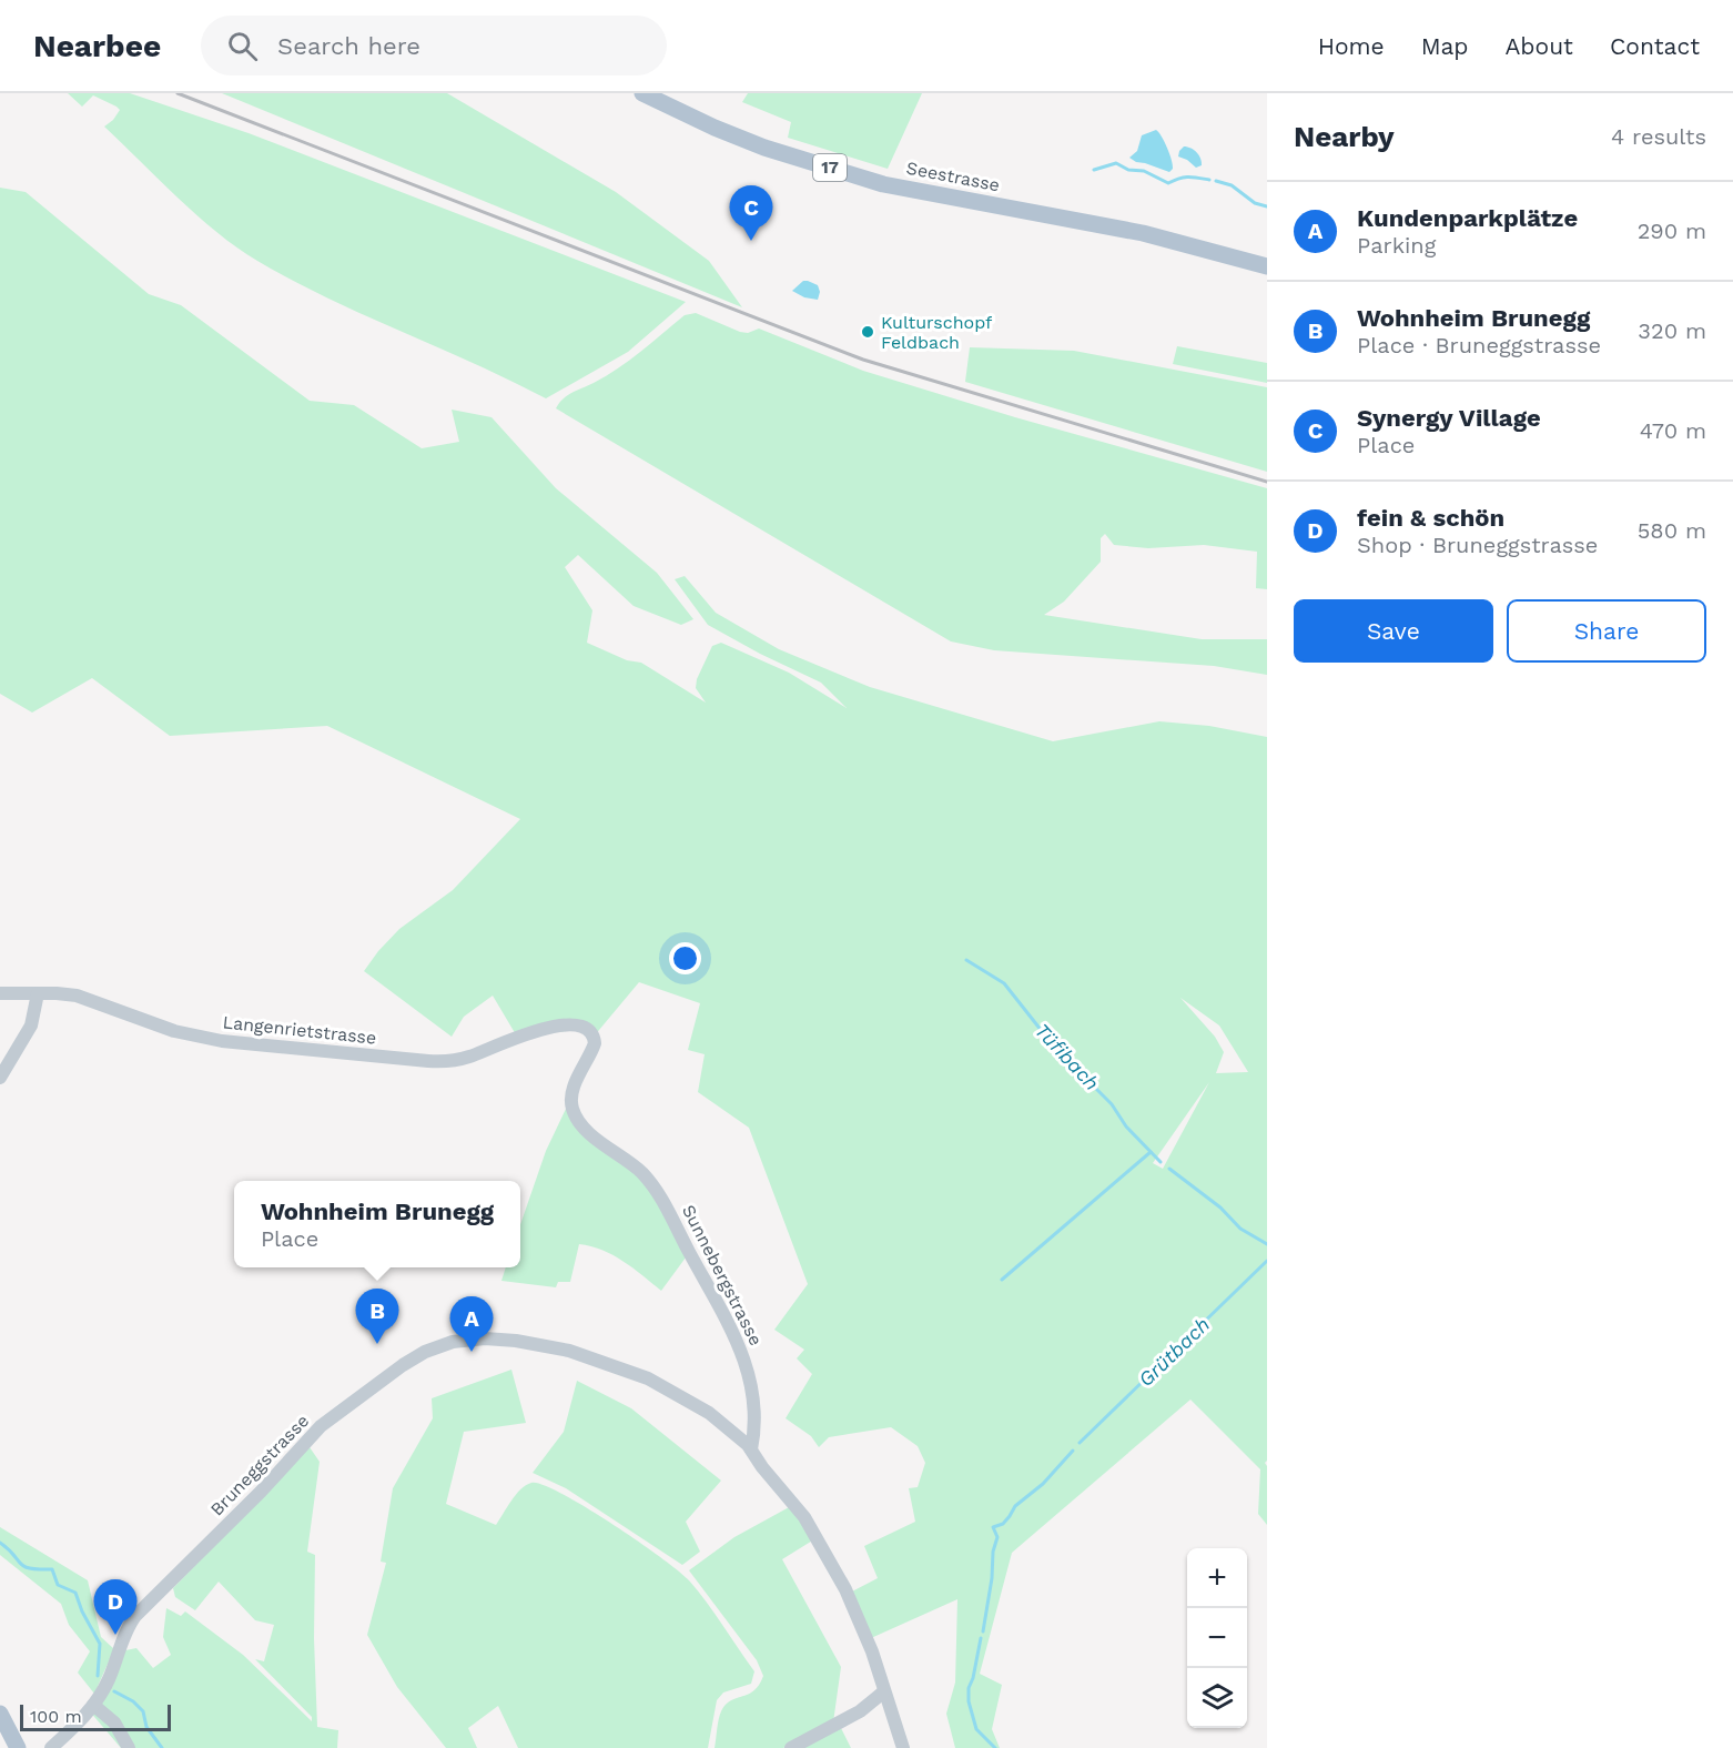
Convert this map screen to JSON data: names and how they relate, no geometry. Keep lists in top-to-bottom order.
{
  "streets": {
    "main road": ["17", "Seestrasse"],
    "street": ["Langenrietstrasse", "Sunnebergstrasse", "Bruneggstrasse"]
  },
  "crossings": [
    ["Langenrietstrasse", "Sunnebergstrasse"],
    ["Sunnebergstrasse", "Bruneggstrasse"]
  ],
  "water": ["Tüfibach", "Grütbach"],
  "places": ["Kulturschopf Feldbach"],
  "scale_bar": "100 m",
  "page": {
    "header": "Nearbee",
    "search": "Search here",
    "nav": [
      "Home",
      "Map",
      "About",
      "Contact"
    ],
    "heading": ["Nearby", "4 results"],
    "list": [
      {
        "mark": "A",
        "name": "Kundenparkplätze",
        "note": "Parking",
        "value": "290 m"
      },
      {
        "mark": "B",
        "name": "Wohnheim Brunegg",
        "note": "Place · Bruneggstrasse",
        "value": "320 m"
      },
      {
        "mark": "C",
        "name": "Synergy Village",
        "note": "Place",
        "value": "470 m"
      },
      {
        "mark": "D",
        "name": "fein & schön",
        "note": "Shop · Bruneggstrasse",
        "value": "580 m"
      }
    ],
    "pins": [
      "C",
      "B",
      "A",
      "D"
    ],
    "buttons": ["Save", "Share"],
    "popup": ["Wohnheim Brunegg", "Place"],
    "map_buttons": ["+", "−"],
    "scale": "100 m"
  }
}
